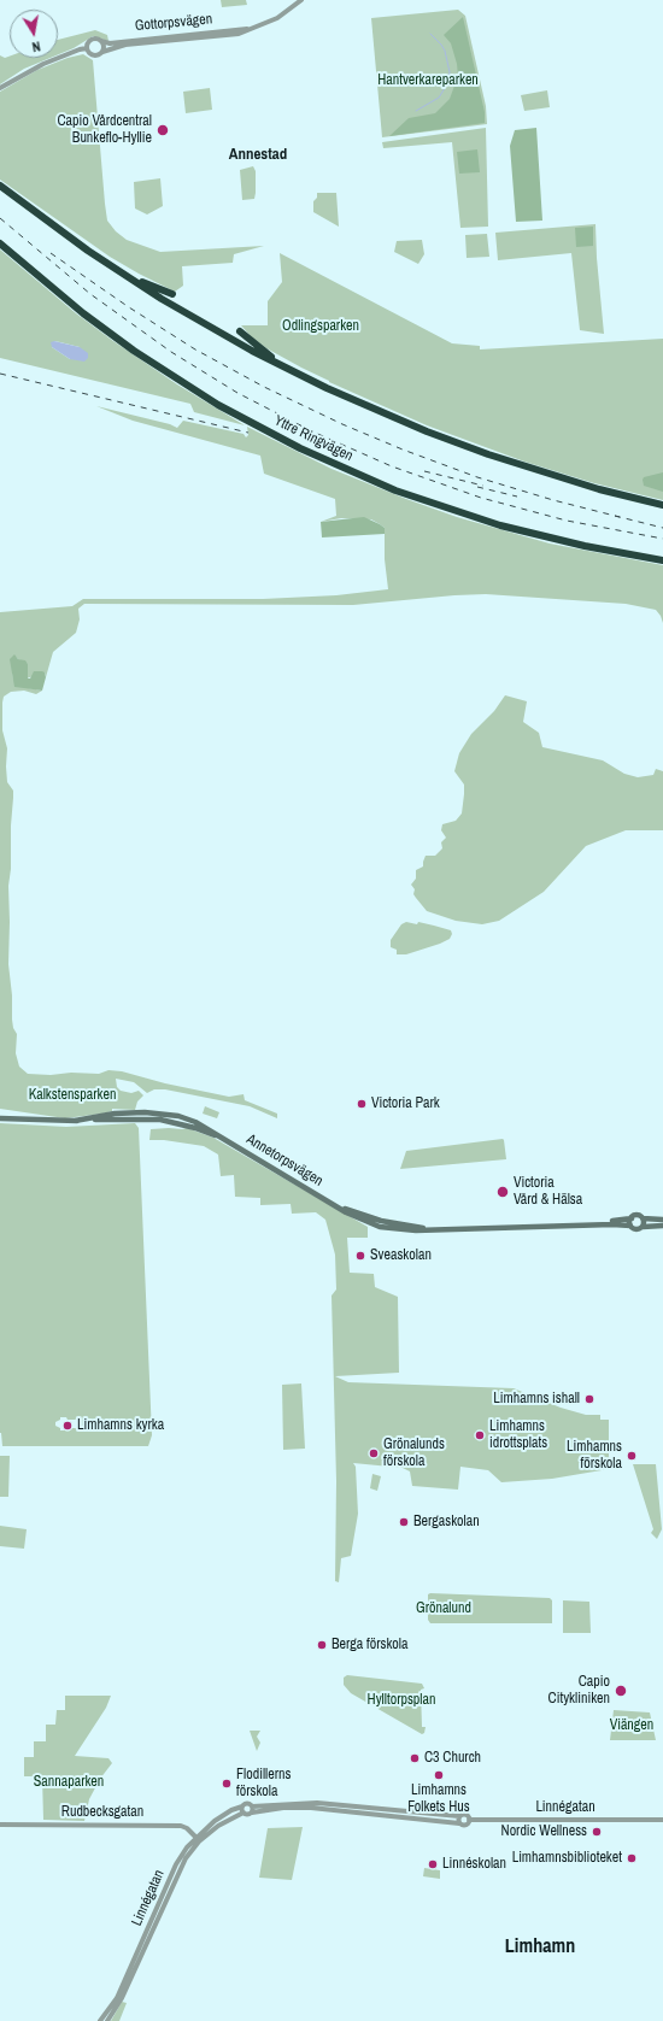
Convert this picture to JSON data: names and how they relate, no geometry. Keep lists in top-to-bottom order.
{
  "streets": {
    "highway": ["Yttre Ringvägen"],
    "main road": ["Annetorpsvägen"],
    "street": ["Gottorpsvägen", "Linnégatan", "Rudbecksgatan"]
  },
  "crossings": [
    ["Linnégatan", "Rudbecksgatan"]
  ],
  "districts": ["Annestad", "Limhamn"],
  "parks": [
    "Hantverkareparken",
    "Odlingsparken",
    "Kalkstensparken",
    "Grönalund",
    "Hylltorpsplan",
    "Viängen",
    "Sannaparken"
  ],
  "places": [
    "Capio Vårdcentral Bunkeflo-Hyllie",
    "Victoria Park",
    "Victoria Vård & Hälsa",
    "Sveaskolan",
    "Limhamns ishall",
    "Limhamns kyrka",
    "Limhamns idrottsplats",
    "Grönalunds förskola",
    "Limhamns förskola",
    "Bergaskolan",
    "Berga förskola",
    "Capio Citykliniken",
    "C3 Church",
    "Limhamns Folkets Hus",
    "Flodillerns förskola",
    "Nordic Wellness",
    "Limhamnsbiblioteket",
    "Linnéskolan"
  ],
  "north": "bottom"
}
